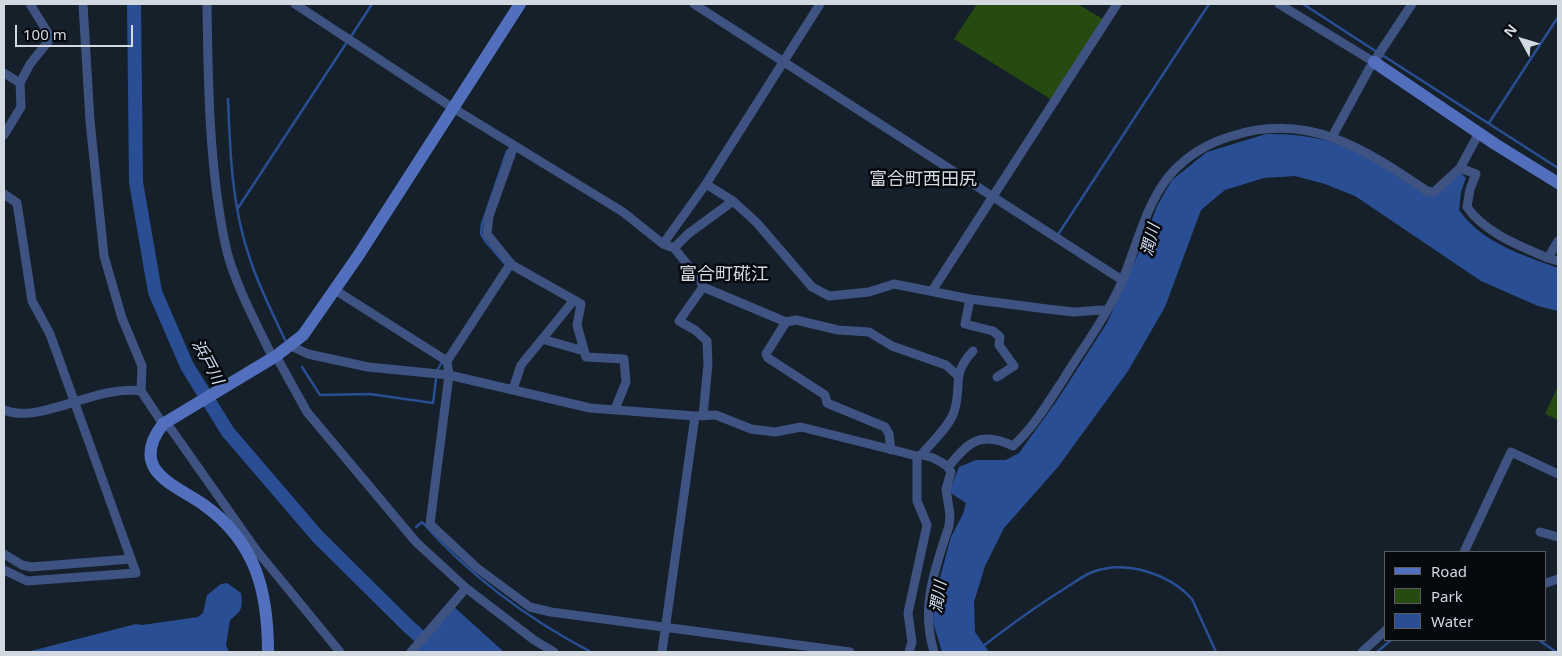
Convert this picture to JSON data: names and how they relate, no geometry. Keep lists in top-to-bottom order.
{
  "districts": ["富合町西田尻", "富合町硴江"],
  "water": ["潤川", "浜戸川"],
  "legend": ["Road", "Park", "Water"],
  "scale_bar": "100 m",
  "north": "top left"
}
